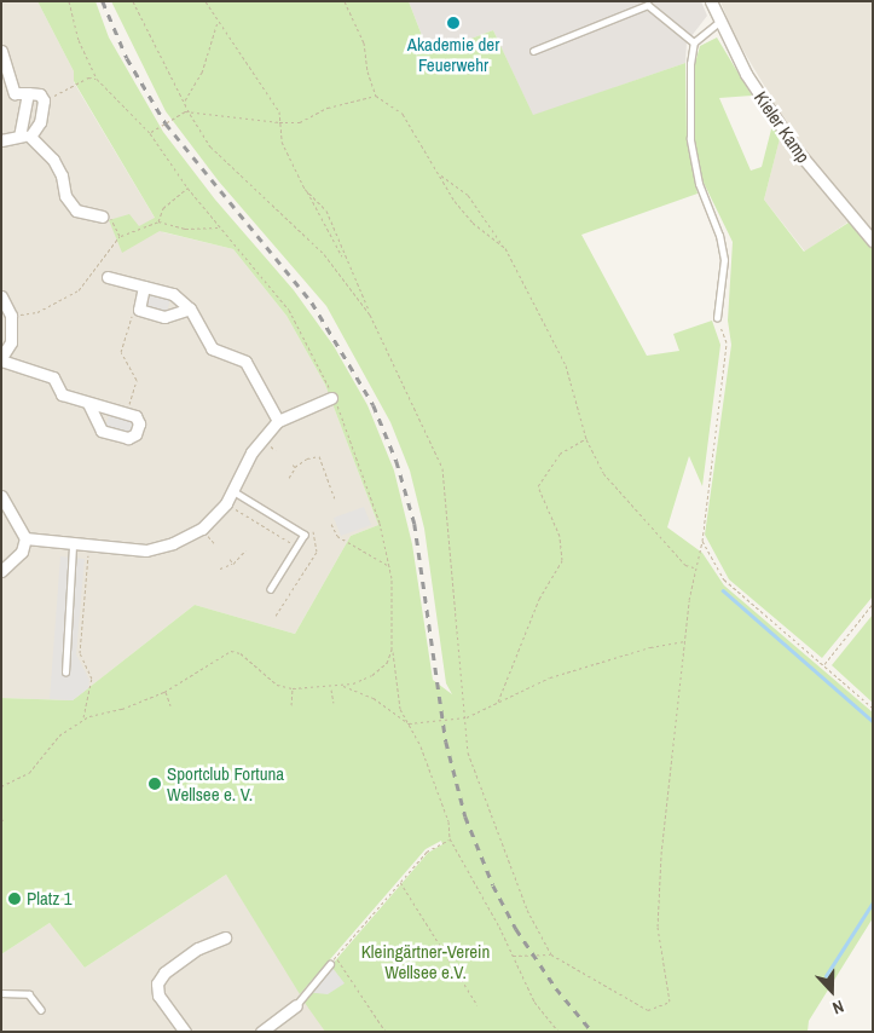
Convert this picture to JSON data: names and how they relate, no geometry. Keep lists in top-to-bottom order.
{
  "streets": {
    "street": ["Kieler Kamp"]
  },
  "parks": ["Kleingärtner-Verein Wellsee e.V."],
  "places": ["Akademie der Feuerwehr", "Sportclub Fortuna Wellsee e. V.", "Platz 1"],
  "north": "bottom"
}
